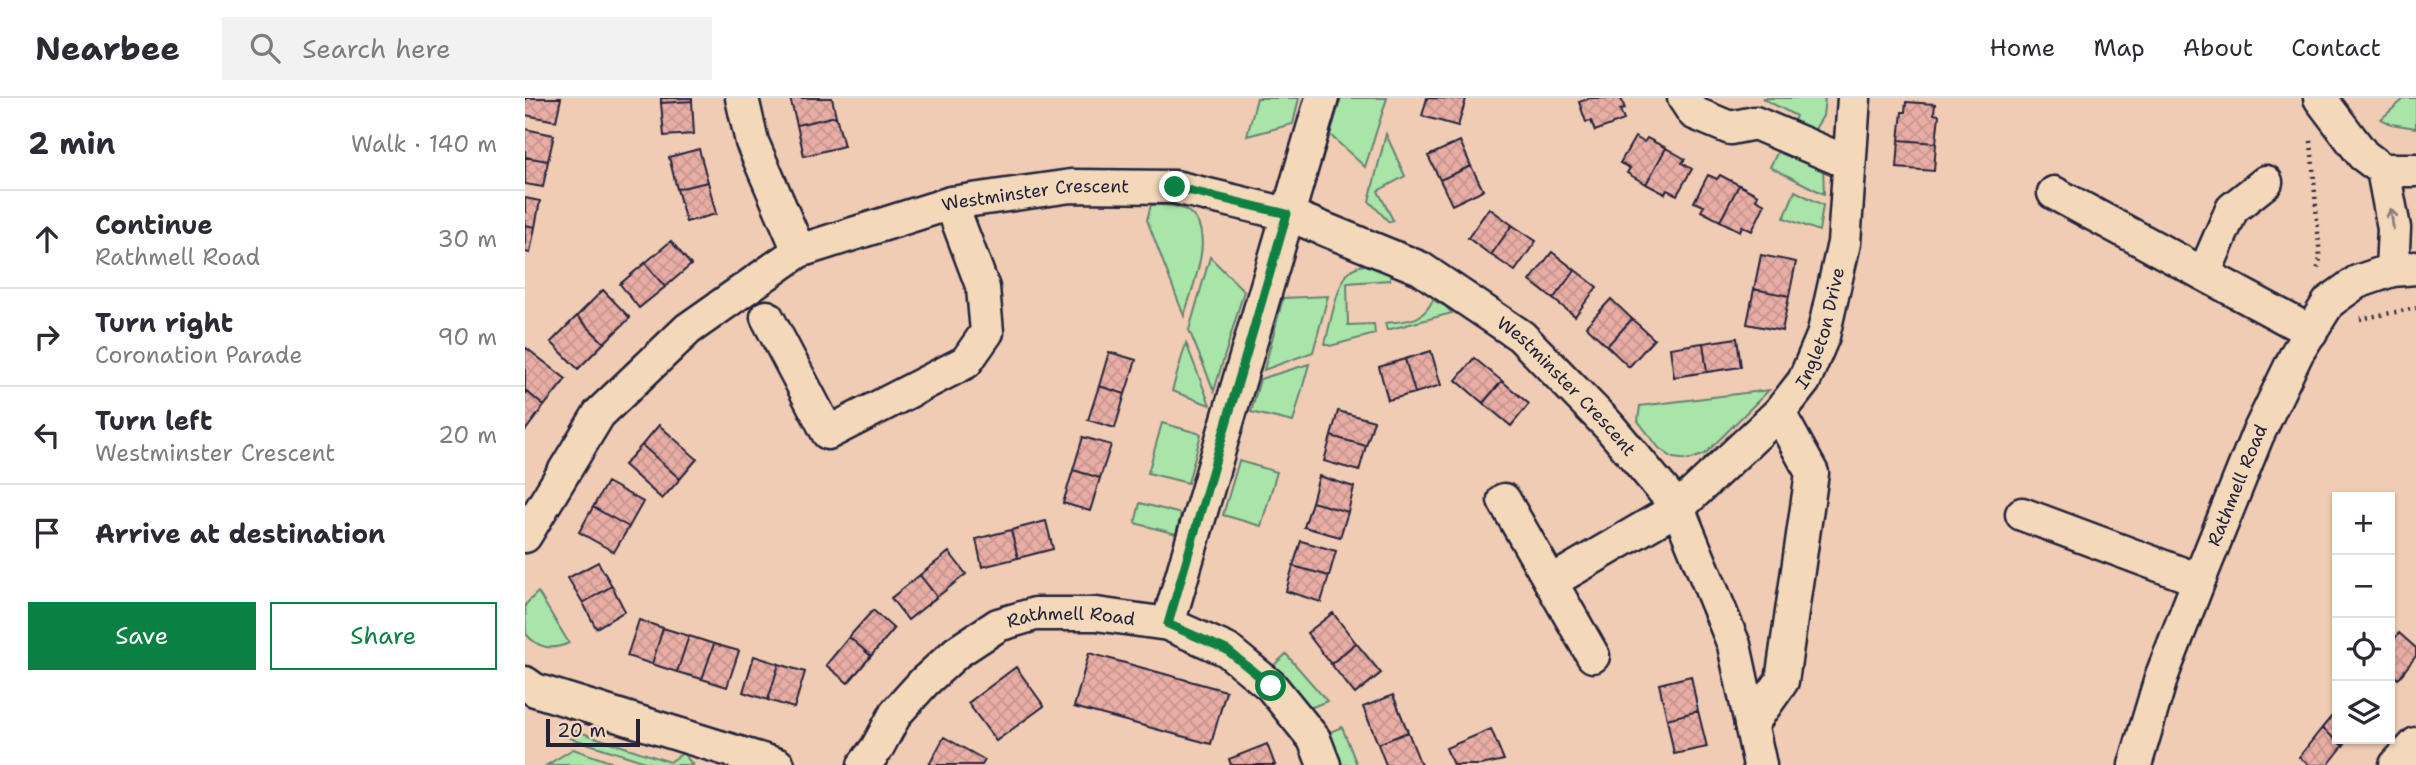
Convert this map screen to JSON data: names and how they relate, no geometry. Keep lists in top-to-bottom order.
{
  "streets": {
    "street": ["Westminster Crescent", "Ingleton Drive", "Rathmell Road"]
  },
  "crossings": [
    ["Westminster Crescent", "Ingleton Drive"]
  ],
  "scale_bar": "20 m",
  "page": {
    "header": "Nearbee",
    "search": "Search here",
    "nav": [
      "Home",
      "Map",
      "About",
      "Contact"
    ],
    "heading": ["2 min", "Walk · 140 m"],
    "list": [
      ["Continue", "Rathmell Road", "30 m"],
      ["Turn right", "Coronation Parade", "90 m"],
      ["Turn left", "Westminster Crescent", "20 m"],
      "Arrive at destination"
    ],
    "map_buttons": ["+", "−"],
    "buttons": ["Save", "Share"],
    "scale": "20 m"
  }
}
